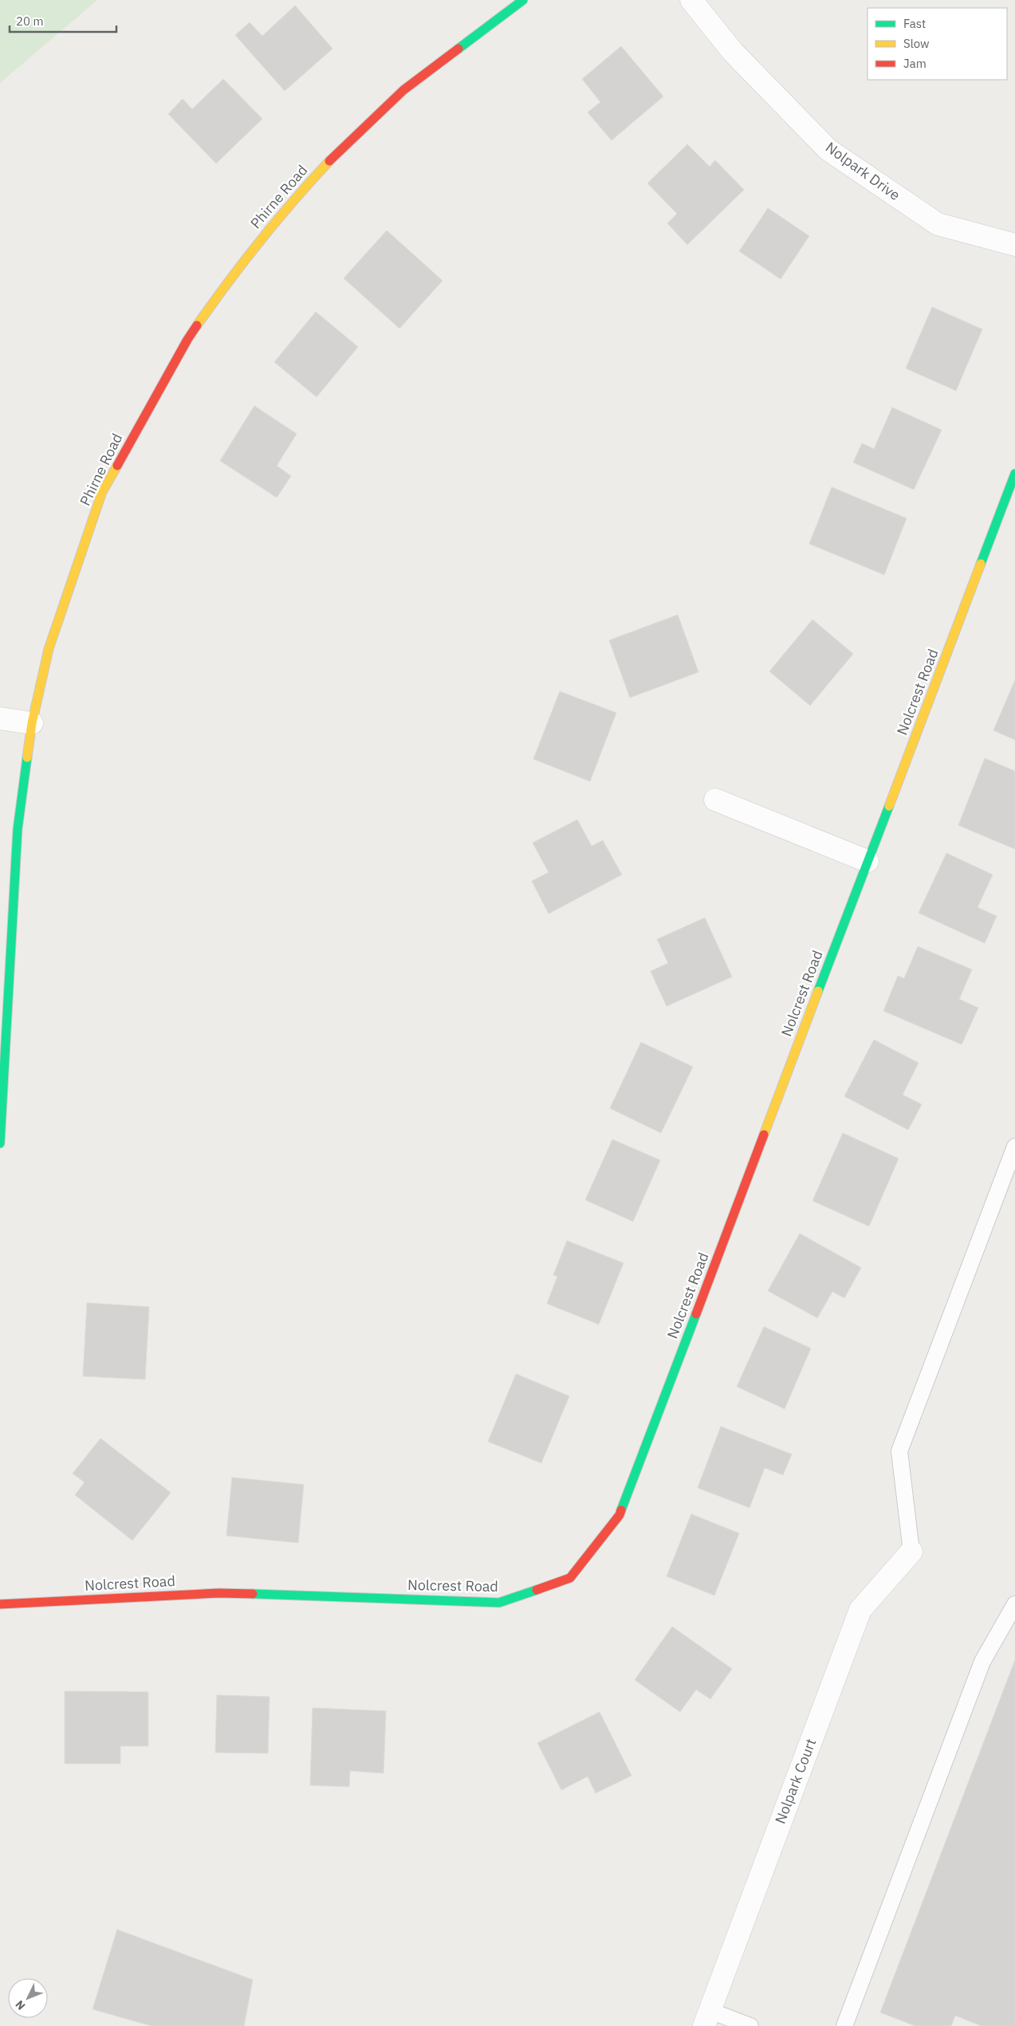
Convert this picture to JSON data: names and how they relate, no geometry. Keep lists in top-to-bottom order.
{
  "streets": {
    "street": [
      "Nolpark Drive",
      "Phirne Road",
      "Nolcrest Road",
      "Nolpark Court"
    ]
  },
  "legend": ["Fast", "Slow", "Jam"],
  "scale_bar": "20 m",
  "north": "bottom left"
}
